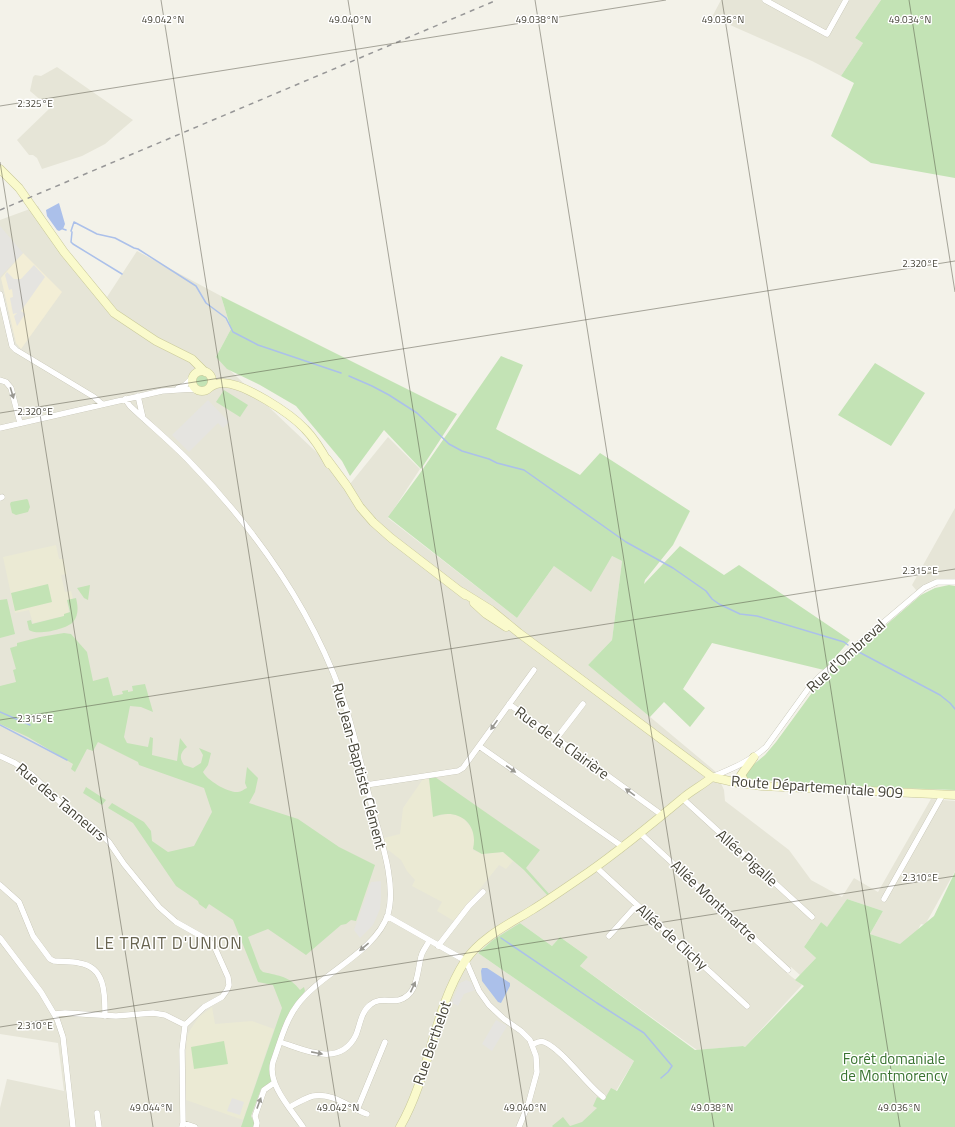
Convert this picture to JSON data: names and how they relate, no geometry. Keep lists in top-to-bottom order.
{
  "streets": {
    "main road": ["Route Départementale 909", "Rue Berthelot"],
    "street": [
      "Rue d'Ombreval",
      "Rue de la Clairière",
      "Rue Jean-Baptiste Clément",
      "Rue des Tanneurs",
      "Allée Pigalle",
      "Allée Montmartre",
      "Allée de Clichy"
    ]
  },
  "crossings": [
    ["Rue d'Ombreval", "Route Départementale 909"],
    ["Rue d'Ombreval", "Rue Berthelot"],
    ["Rue de la Clairière", "Rue Jean-Baptiste Clément"],
    ["Rue de la Clairière", "Rue Berthelot"],
    ["Route Départementale 909", "Rue Berthelot"],
    ["Allée Pigalle", "Rue Berthelot"],
    ["Allée Montmartre", "Rue Berthelot"],
    ["Allée de Clichy", "Rue Berthelot"]
  ],
  "districts": ["LE TRAIT D'UNION"],
  "parks": ["Forêt domaniale de Montmorency"],
  "coordinates": [
    "49.034°N",
    "49.042°N",
    "49.040°N",
    "49.038°N",
    "49.036°N",
    "2.325°E",
    "2.320°E",
    "2.315°E",
    "2.310°E",
    "49.044°N"
  ]
}
